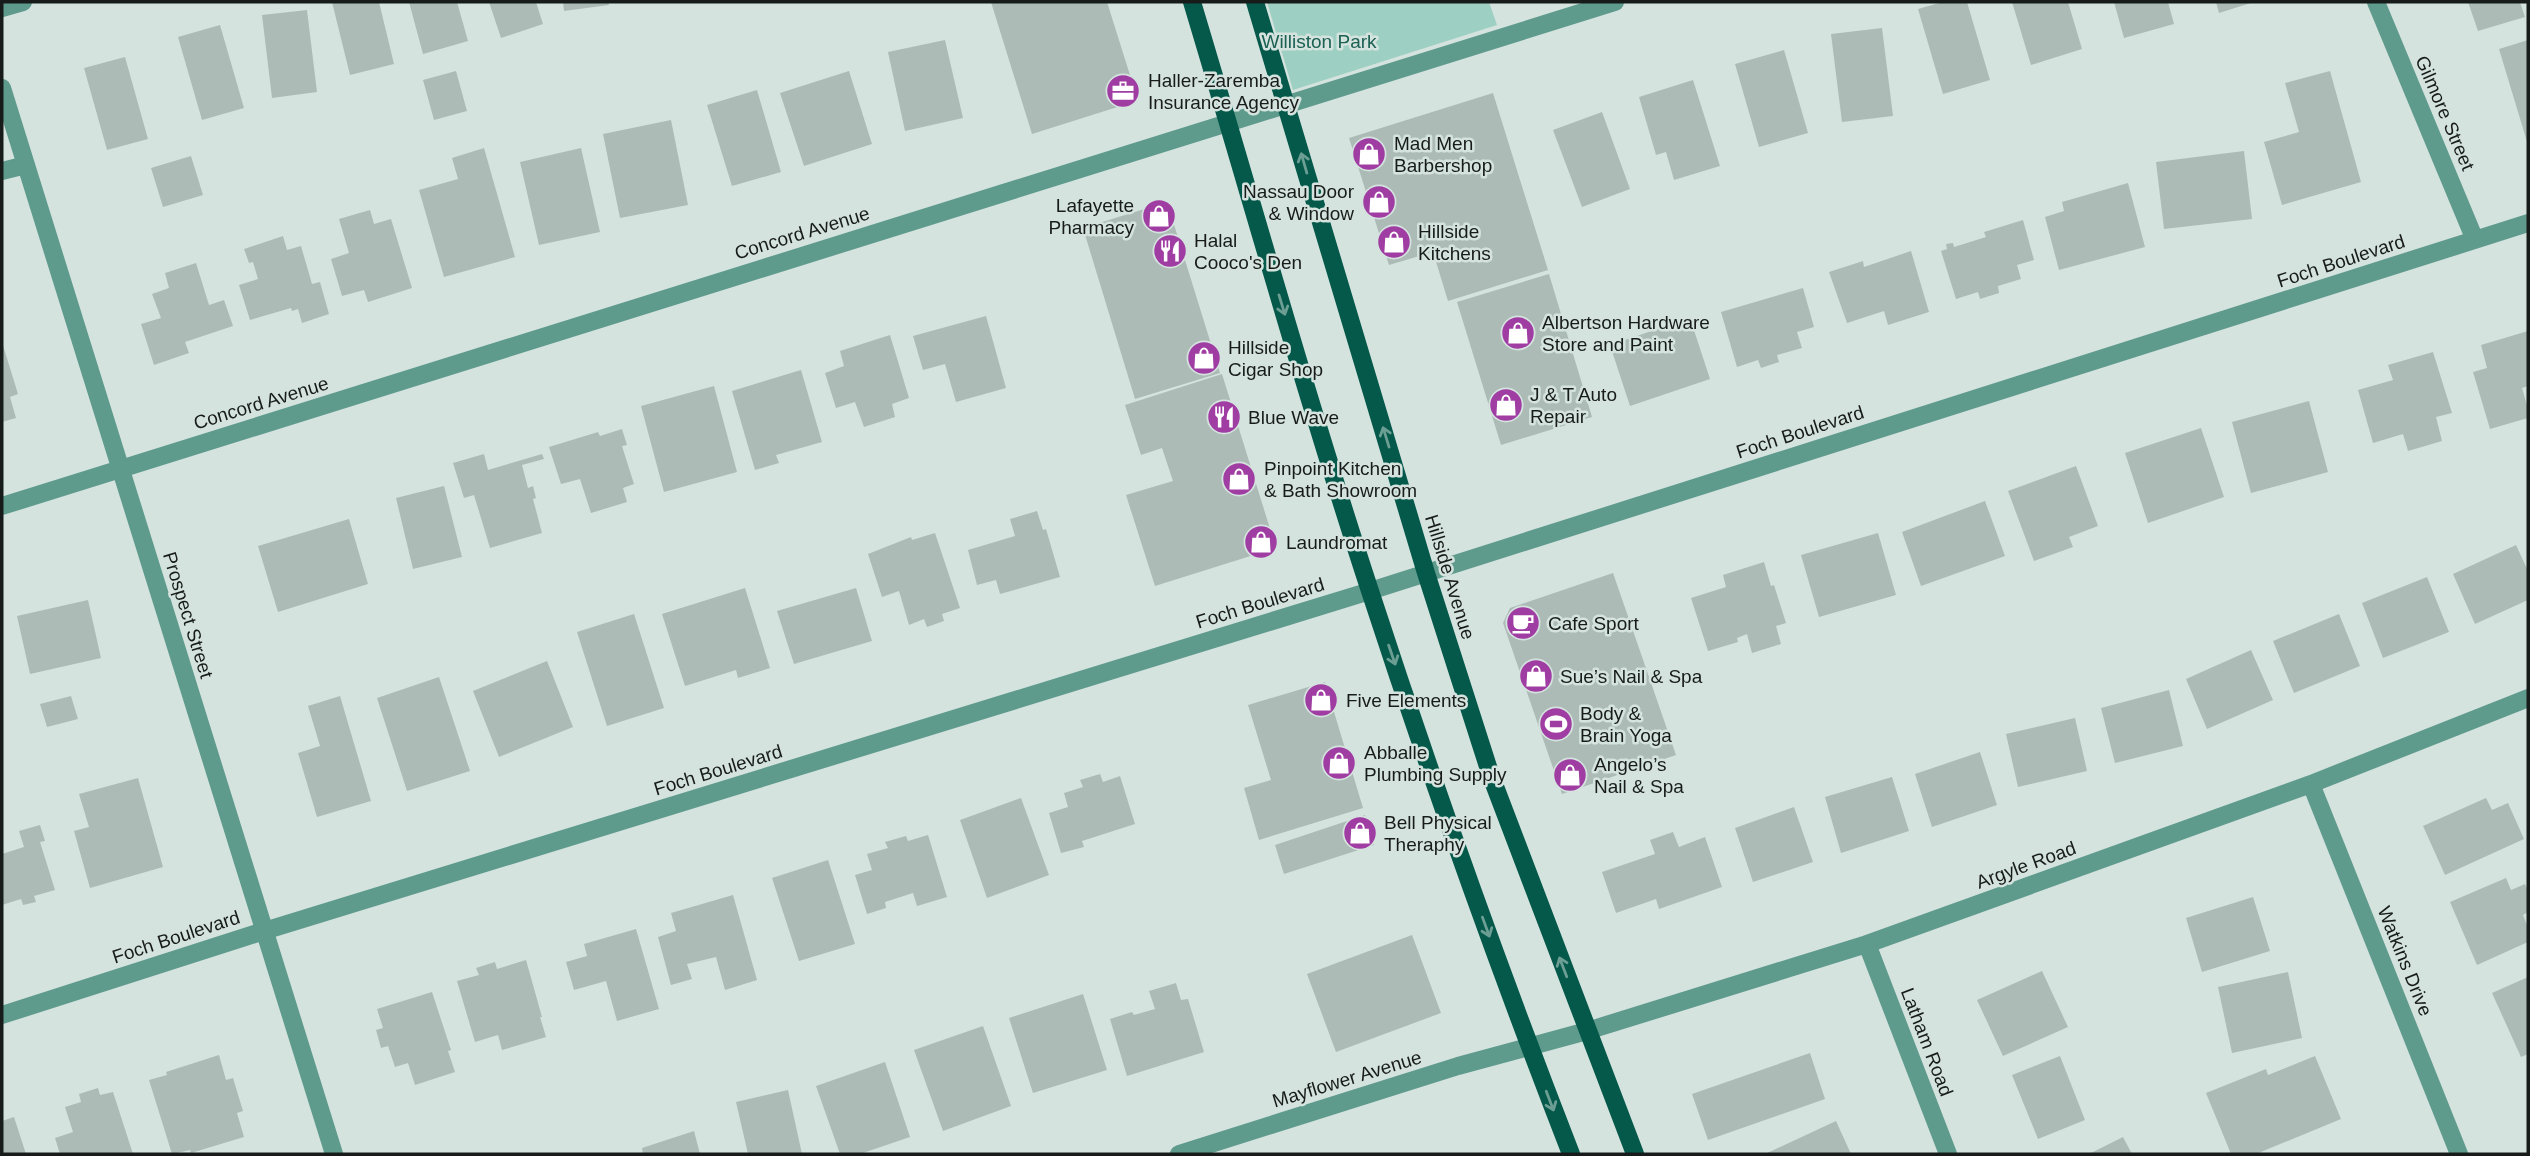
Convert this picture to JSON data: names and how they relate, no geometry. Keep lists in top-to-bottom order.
{
  "streets": {
    "main road": ["Hillside Avenue"],
    "street": [
      "Gilmore Street",
      "Concord Avenue",
      "Foch Boulevard",
      "Prospect Street",
      "Argyle Road",
      "Watkins Drive",
      "Latham Road",
      "Mayflower Avenue"
    ]
  },
  "crossings": [
    ["Gilmore Street", "Foch Boulevard"],
    ["Concord Avenue", "Hillside Avenue"],
    ["Concord Avenue", "Prospect Street"],
    ["Foch Boulevard", "Hillside Avenue"],
    ["Foch Boulevard", "Prospect Street"],
    ["Hillside Avenue", "Argyle Road"],
    ["Argyle Road", "Watkins Drive"],
    ["Argyle Road", "Latham Road"],
    ["Argyle Road", "Mayflower Avenue"]
  ],
  "parks": ["Williston Park"],
  "places": {
    "office": ["Haller-Zaremba Insurance Agency"],
    "shop": [
      "Mad Men Barbershop",
      "Nassau Door & Window",
      "Lafayette Pharmacy",
      "Hillside Kitchens",
      "Albertson Hardware Store and Paint",
      "Hillside Cigar Shop",
      "J & T Auto Repair",
      "Pinpoint Kitchen & Bath Showroom",
      "Laundromat",
      "Sue’s Nail & Spa",
      "Five Elements",
      "Abballe Plumbing Supply",
      "Angelo’s Nail & Spa",
      "Bell Physical Theraphy"
    ],
    "restaurant": ["Halal Cooco's Den", "Blue Wave"],
    "cafe": ["Cafe Sport"],
    "sports": ["Body & Brain Yoga"]
  }
}
